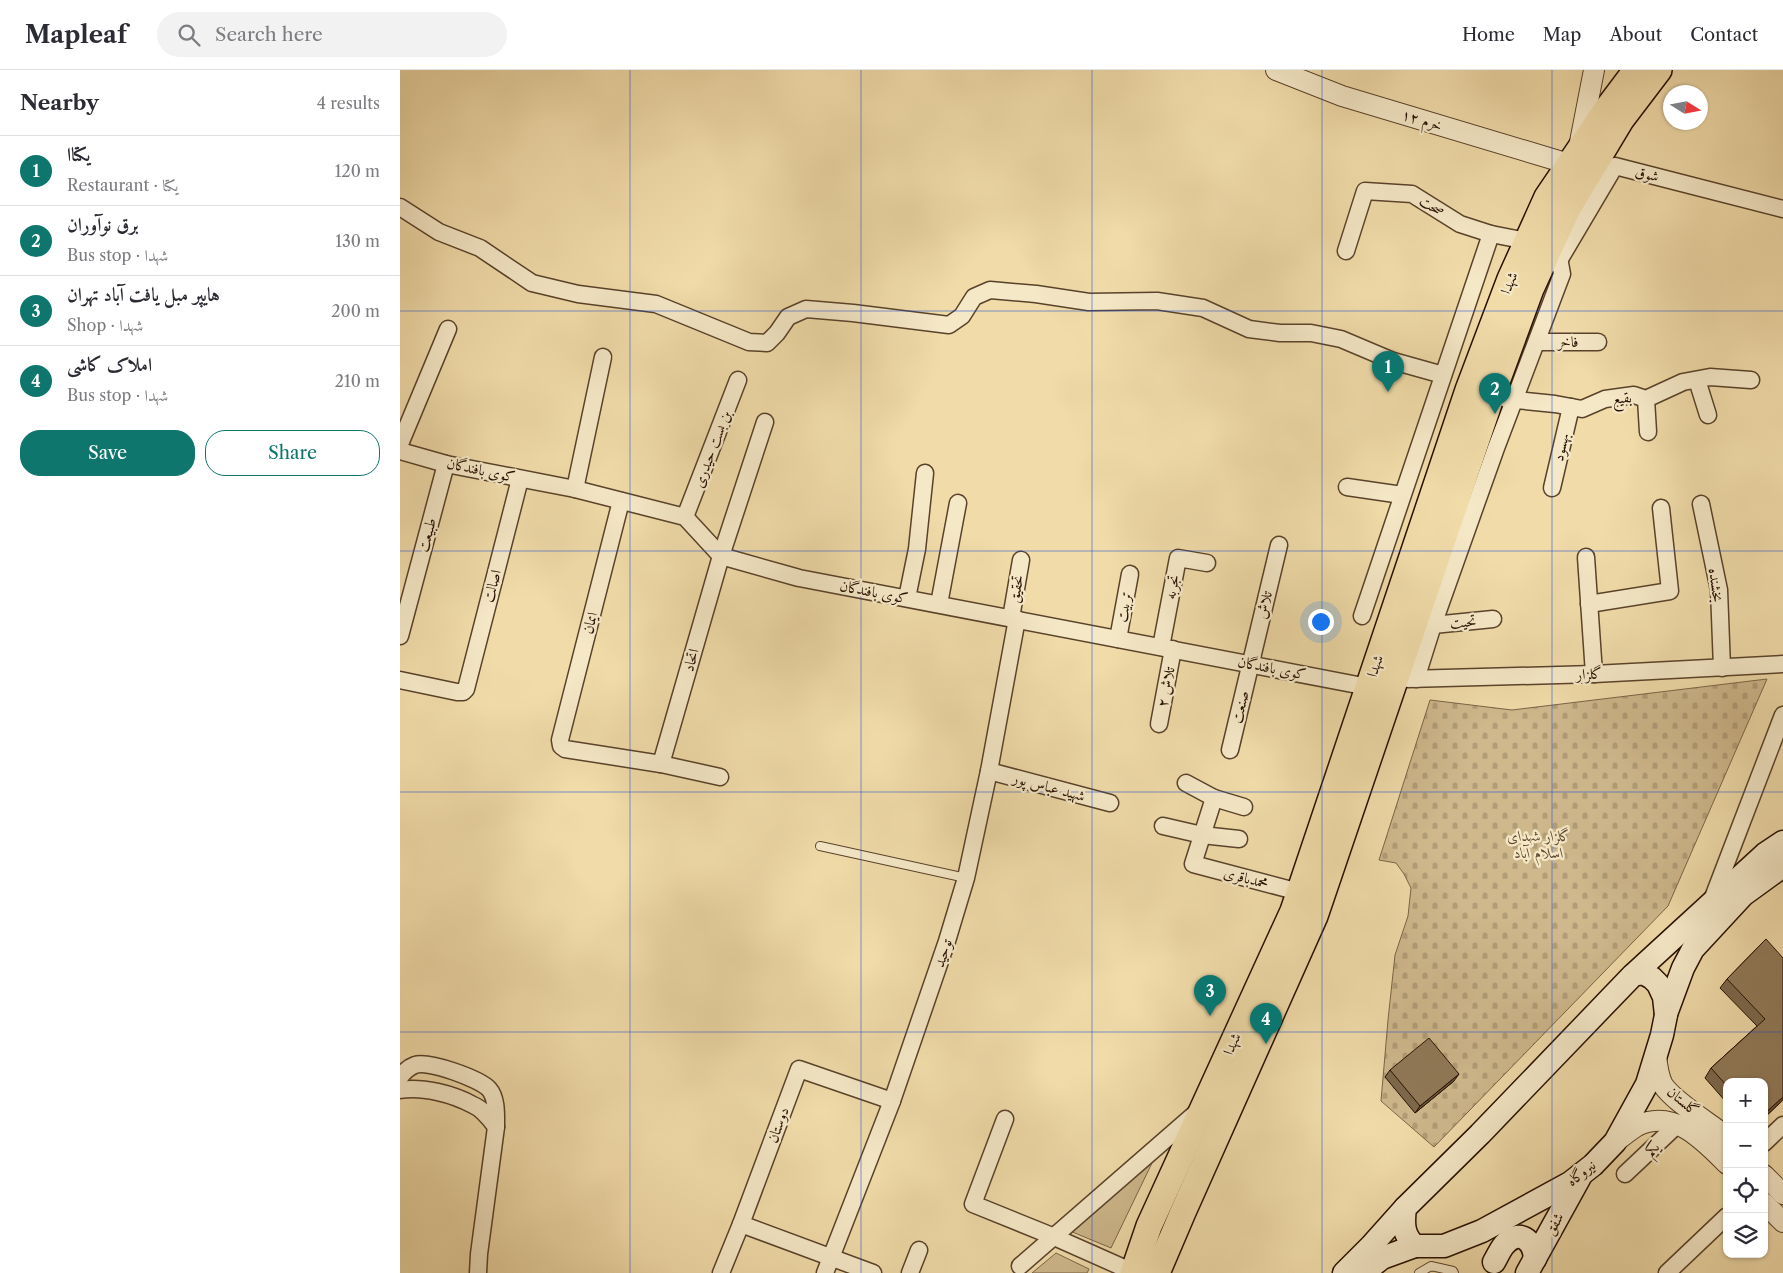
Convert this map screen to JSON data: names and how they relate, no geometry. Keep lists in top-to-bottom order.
{
  "streets": {
    "main road": ["شهدا", "نیروگاه", "شفق"],
    "street": [
      "خرم ۱۲",
      "شوق",
      "صحت",
      "فاخر",
      "بقیع",
      "بهسود",
      "بن بست حیدری",
      "کوی بافندگان",
      "طبیعت",
      "بخشنده",
      "اصالت",
      "تجربه",
      "تحقیق",
      "تلاش",
      "تربیت",
      "تحیت",
      "ایمان",
      "اتحاد",
      "گلزار",
      "تلاش ۲",
      "صنعت",
      "شهید عباس پور",
      "محمدباقری",
      "توحید",
      "گلستان",
      "دوستان",
      "یکم"
    ]
  },
  "crossings": [
    ["خرم ۱۲", "شهدا"],
    ["شوق", "شهدا"],
    ["صحت", "شهدا"],
    ["شهدا", "بقیع"],
    ["شهدا", "کوی بافندگان"],
    ["شهدا", "گلزار"],
    ["شهدا", "محمدباقری"],
    ["بقیع", "بهسود"],
    ["بن بست حیدری", "کوی بافندگان"],
    ["کوی بافندگان", "طبیعت"],
    ["کوی بافندگان", "اصالت"],
    ["کوی بافندگان", "تجربه"],
    ["کوی بافندگان", "تحقیق"],
    ["کوی بافندگان", "تلاش"],
    ["کوی بافندگان", "تربیت"],
    ["کوی بافندگان", "ایمان"],
    ["کوی بافندگان", "اتحاد"],
    ["کوی بافندگان", "تلاش ۲"],
    ["کوی بافندگان", "صنعت"],
    ["کوی بافندگان", "توحید"],
    ["بخشنده", "گلزار"],
    ["تجربه", "تلاش ۲"],
    ["تحقیق", "توحید"],
    ["تلاش", "صنعت"],
    ["ایمان", "اتحاد"],
    ["شهید عباس پور", "توحید"],
    ["توحید", "دوستان"],
    ["گلستان", "یکم"],
    ["گلستان", "نیروگاه"],
    ["نیروگاه", "شفق"]
  ],
  "parks": ["گلزار شهدای اسلام آباد"],
  "north": "right",
  "page": {
    "header": "Mapleaf",
    "search": "Search here",
    "nav": [
      "Home",
      "Map",
      "About",
      "Contact"
    ],
    "heading": ["Nearby", "4 results"],
    "list": [
      {
        "mark": "1",
        "name": "یکتاا",
        "note": "Restaurant · یکتا",
        "value": "120 m"
      },
      {
        "mark": "2",
        "name": "برق نوآوران",
        "note": "Bus stop · شهدا",
        "value": "130 m"
      },
      {
        "mark": "3",
        "name": "هایپر مبل یافت آباد تهران",
        "note": "Shop · شهدا",
        "value": "200 m"
      },
      {
        "mark": "4",
        "name": "املاک کاشی",
        "note": "Bus stop · شهدا",
        "value": "210 m"
      }
    ],
    "pins": [
      "1",
      "2",
      "3",
      "4"
    ],
    "buttons": ["Save", "Share"],
    "map_buttons": ["+", "−"]
  }
}
